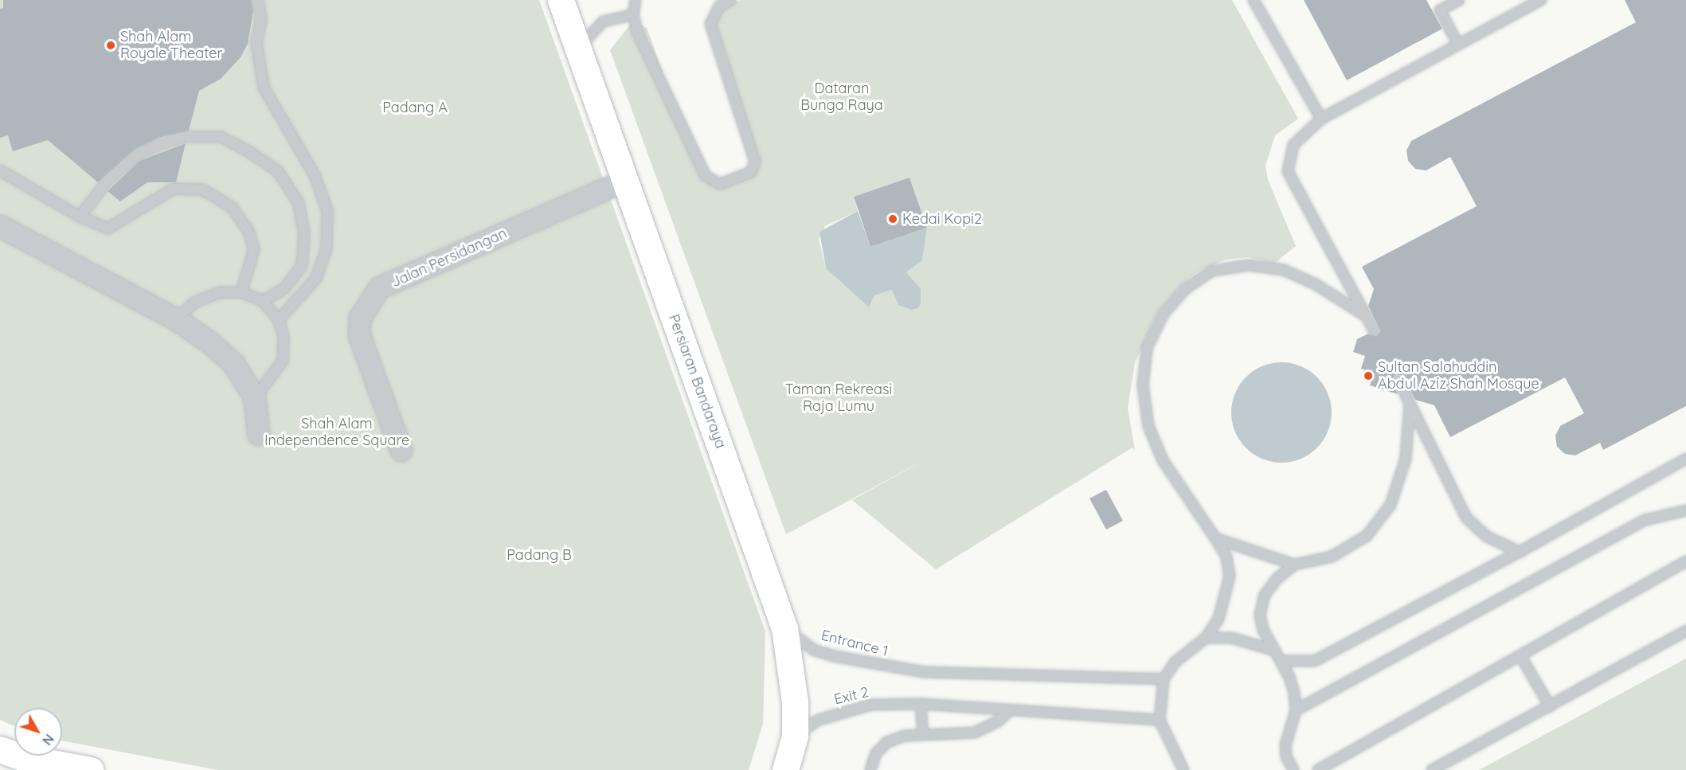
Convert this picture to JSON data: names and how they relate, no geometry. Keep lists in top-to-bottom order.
{
  "streets": {
    "main road": ["Persiaran Bandaraya"],
    "street": ["Jalan Persidangan"],
    "lane": ["Entrance 1", "Exit 2"]
  },
  "crossings": [
    ["Jalan Persidangan", "Persiaran Bandaraya"],
    ["Persiaran Bandaraya", "Entrance 1"],
    ["Persiaran Bandaraya", "Exit 2"]
  ],
  "parks": [
    "Dataran Bunga Raya",
    "Padang A",
    "Taman Rekreasi Raja Lumu",
    "Shah Alam Independence Square",
    "Padang B"
  ],
  "places": ["Shah Alam Royale Theater", "Kedai Kopi2", "Sultan Salahuddin Abdul Aziz Shah Mosque"],
  "north": "bottom right"
}
